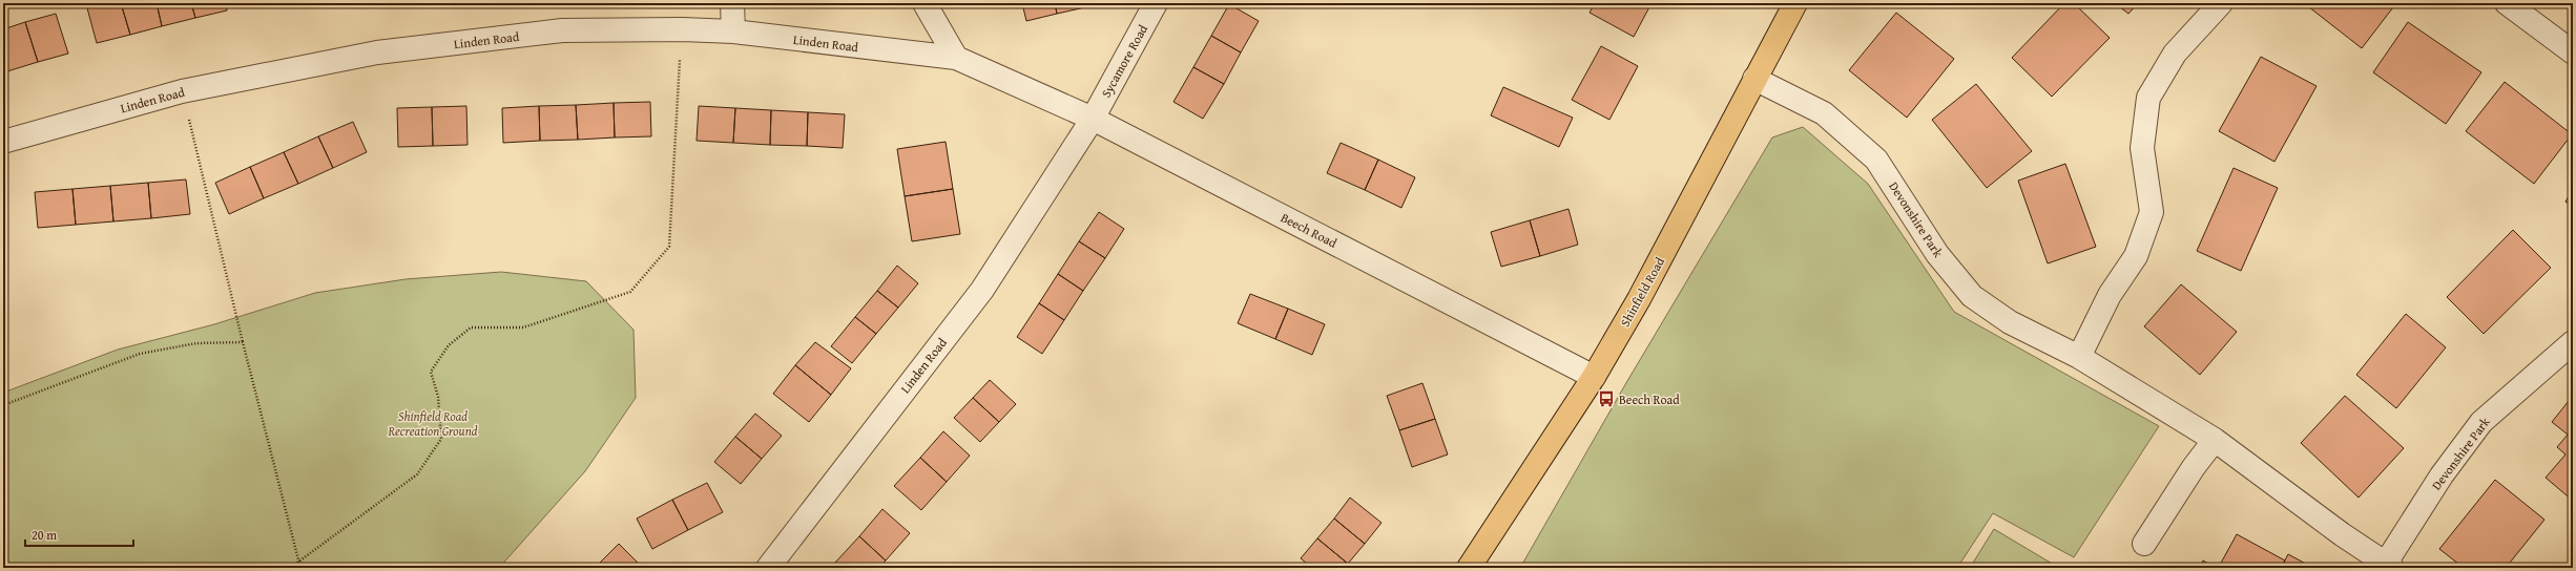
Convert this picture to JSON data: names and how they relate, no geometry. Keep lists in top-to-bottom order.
{
  "streets": {
    "main road": ["Shinfield Road"],
    "street": [
      "Linden Road",
      "Sycamore Road",
      "Devonshire Park",
      "Beech Road"
    ]
  },
  "crossings": [
    ["Linden Road", "Sycamore Road"],
    ["Linden Road", "Beech Road"],
    ["Sycamore Road", "Beech Road"],
    ["Devonshire Park", "Shinfield Road"],
    ["Beech Road", "Shinfield Road"]
  ],
  "parks": ["Shinfield Road Recreation Ground"],
  "places": {
    "bus stop": ["Beech Road"]
  },
  "scale_bar": "20 m"
}
